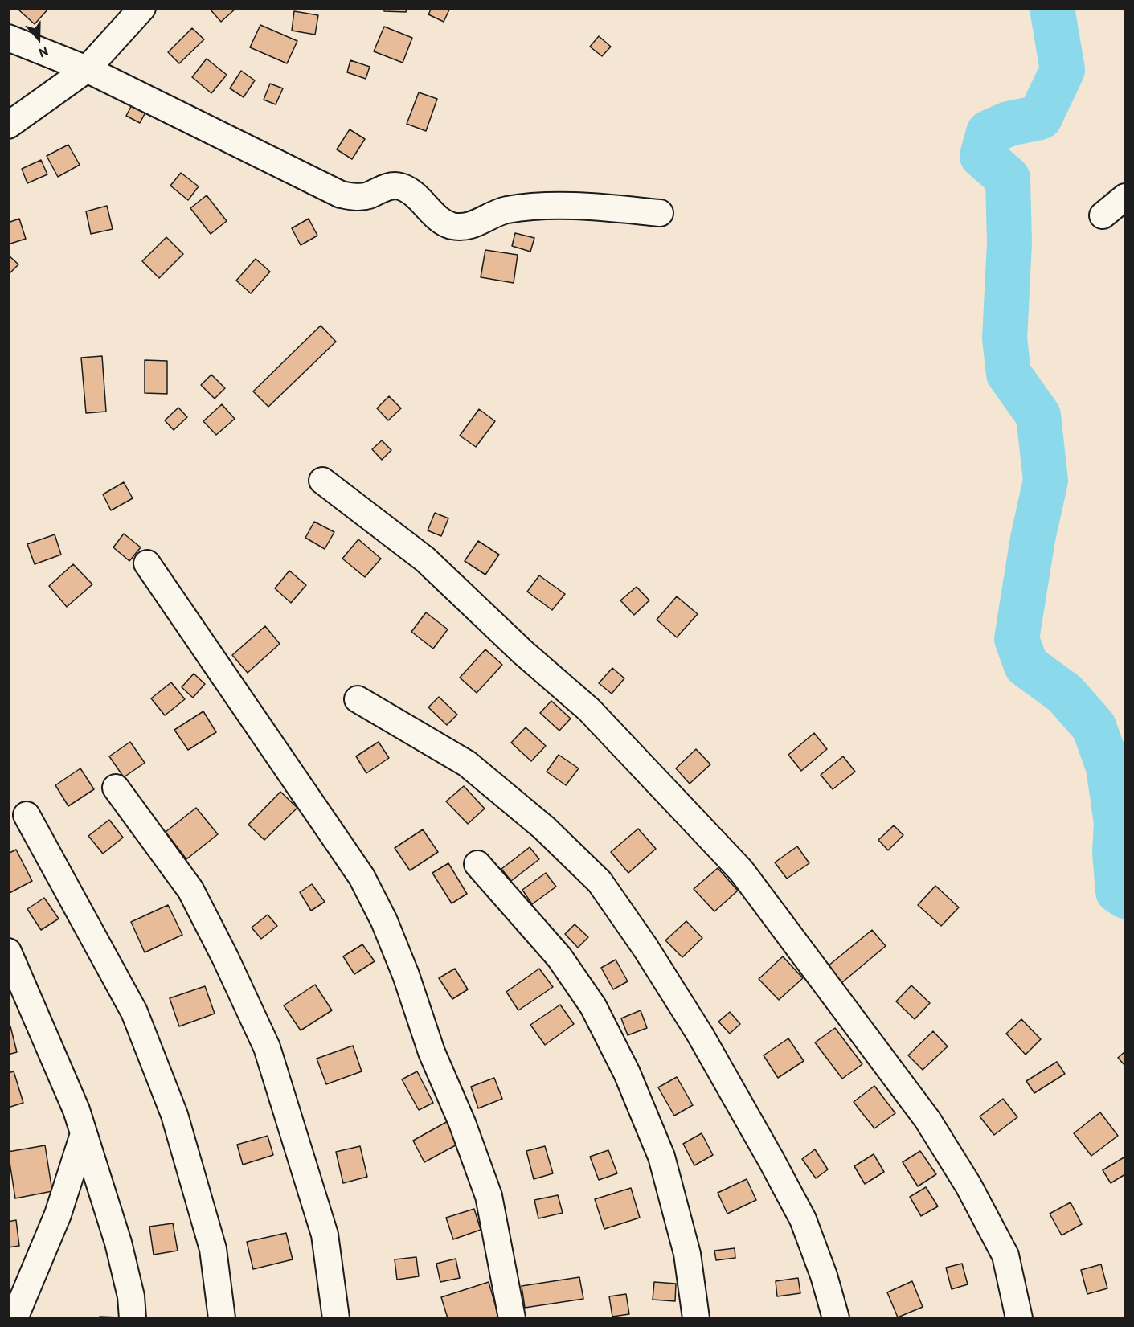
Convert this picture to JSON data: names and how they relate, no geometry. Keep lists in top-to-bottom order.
{
  "north": "bottom"
}
